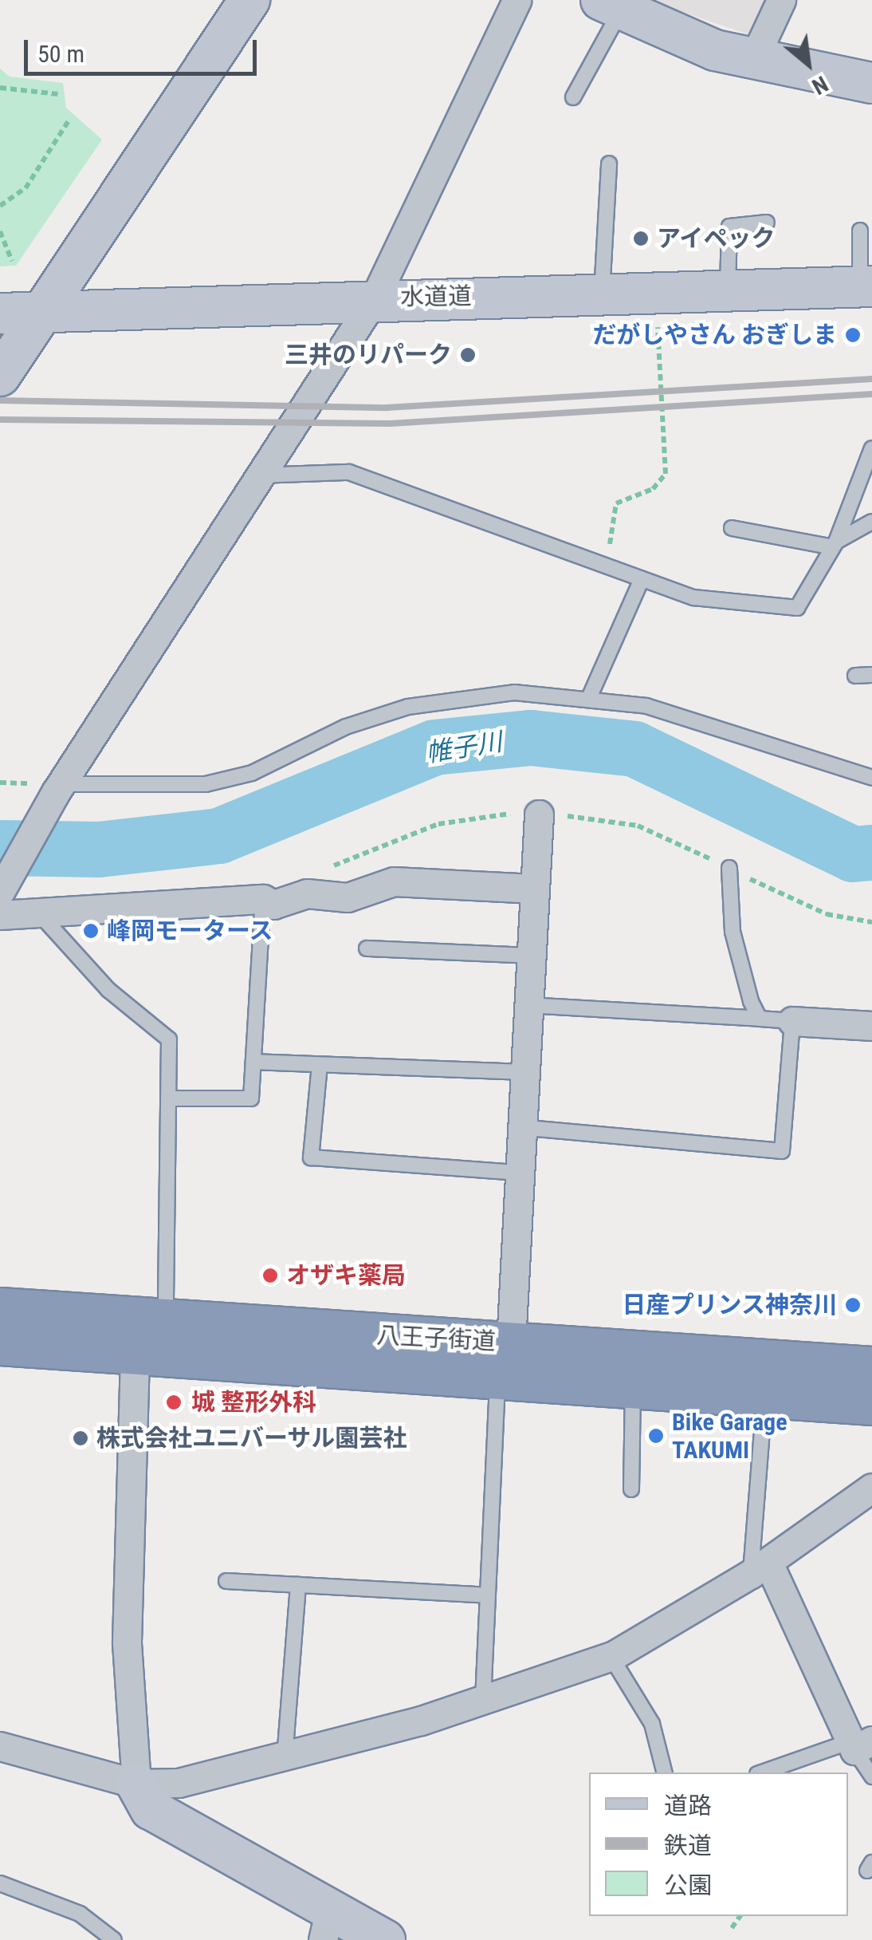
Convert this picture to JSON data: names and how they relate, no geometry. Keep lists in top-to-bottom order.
{
  "streets": {
    "highway": ["八王子街道"],
    "street": ["水道道"]
  },
  "water": ["帷子川"],
  "places": [
    "アイペック",
    "だがしやさん おぎしま",
    "三井のリパーク",
    "峰岡モータース",
    "オザキ薬局",
    "日産プリンス神奈川",
    "城 整形外科",
    "Bike Garage TAKUMI",
    "株式会社ユニバーサル園芸社"
  ],
  "legend": ["道路", "鉄道", "公園"],
  "scale_bar": "50 m",
  "north": "bottom right"
}
